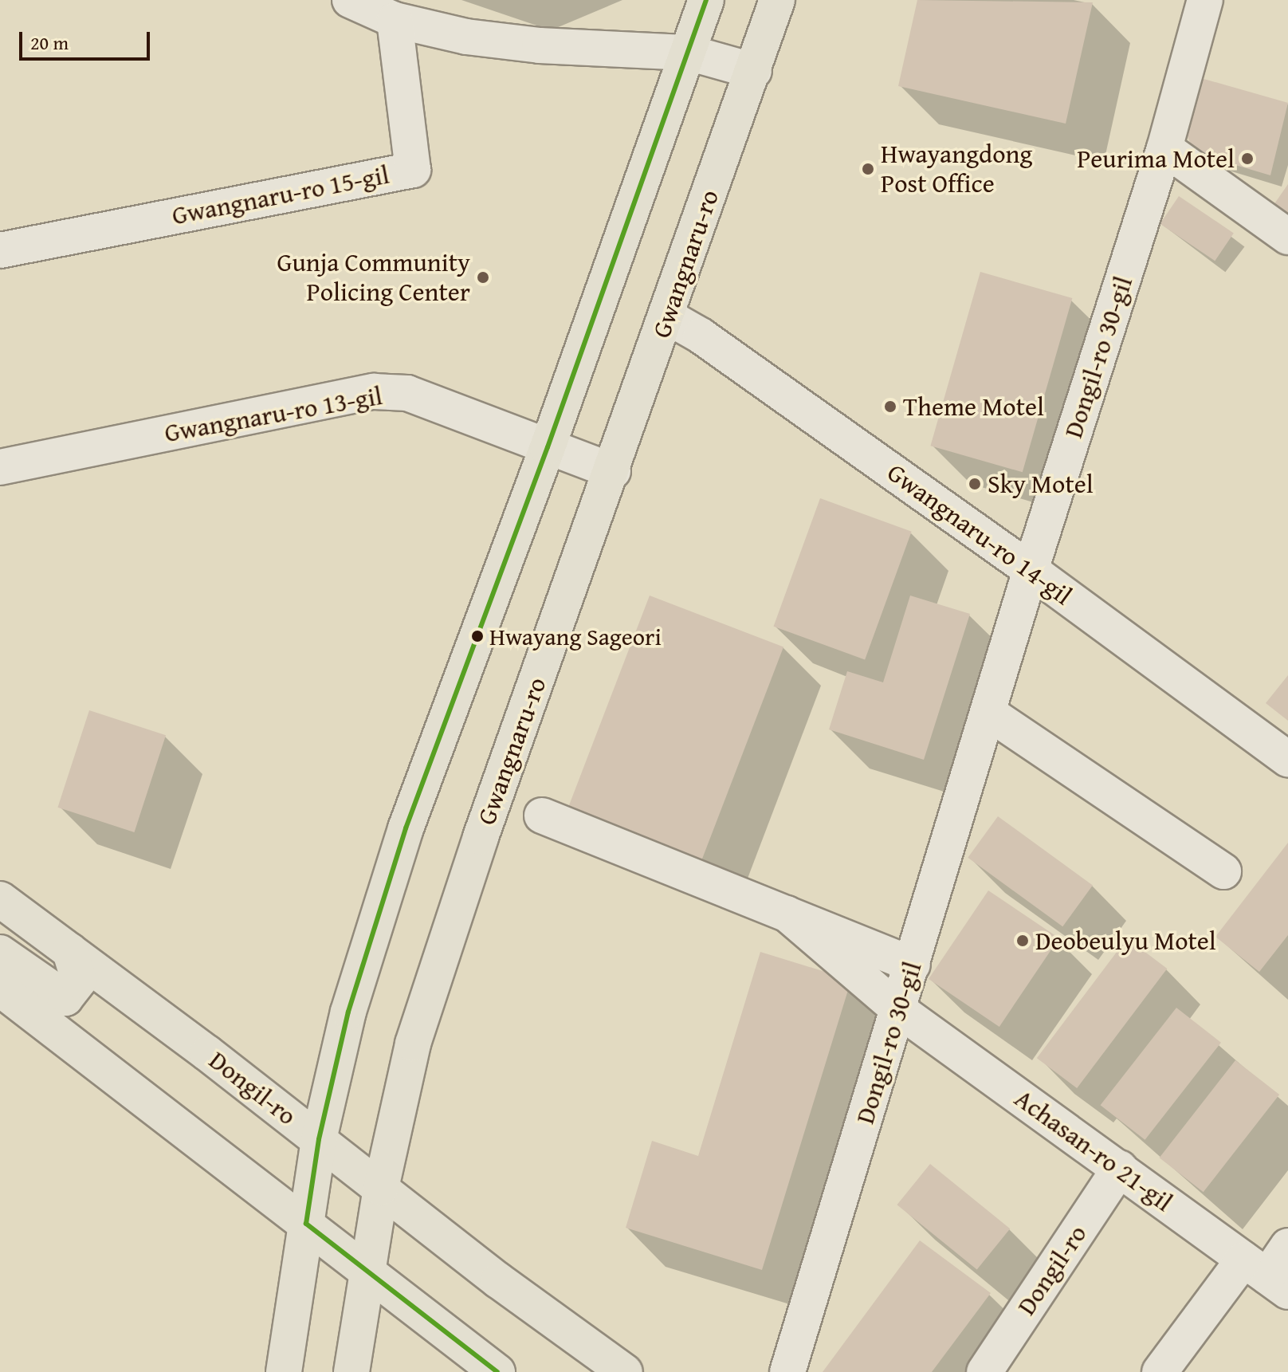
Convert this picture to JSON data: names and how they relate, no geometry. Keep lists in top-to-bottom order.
{
  "streets": {
    "main road": ["Gwangnaru-ro", "Dongil-ro"],
    "street": [
      "Gwangnaru-ro 15-gil",
      "Dongil-ro 30-gil",
      "Gwangnaru-ro 13-gil",
      "Gwangnaru-ro 14-gil",
      "Achasan-ro 21-gil"
    ]
  },
  "crossings": [
    ["Gwangnaru-ro", "Gwangnaru-ro 13-gil"],
    ["Gwangnaru-ro", "Gwangnaru-ro 14-gil"],
    ["Gwangnaru-ro", "Dongil-ro"],
    ["Dongil-ro 30-gil", "Gwangnaru-ro 14-gil"],
    ["Dongil-ro 30-gil", "Achasan-ro 21-gil"],
    ["Dongil-ro", "Achasan-ro 21-gil"]
  ],
  "places": [
    "Peurima Motel",
    "Hwayangdong Post Office",
    "Gunja Community Policing Center",
    "Theme Motel",
    "Sky Motel",
    "Hwayang Sageori",
    "Deobeulyu Motel"
  ],
  "scale_bar": "20 m"
}
